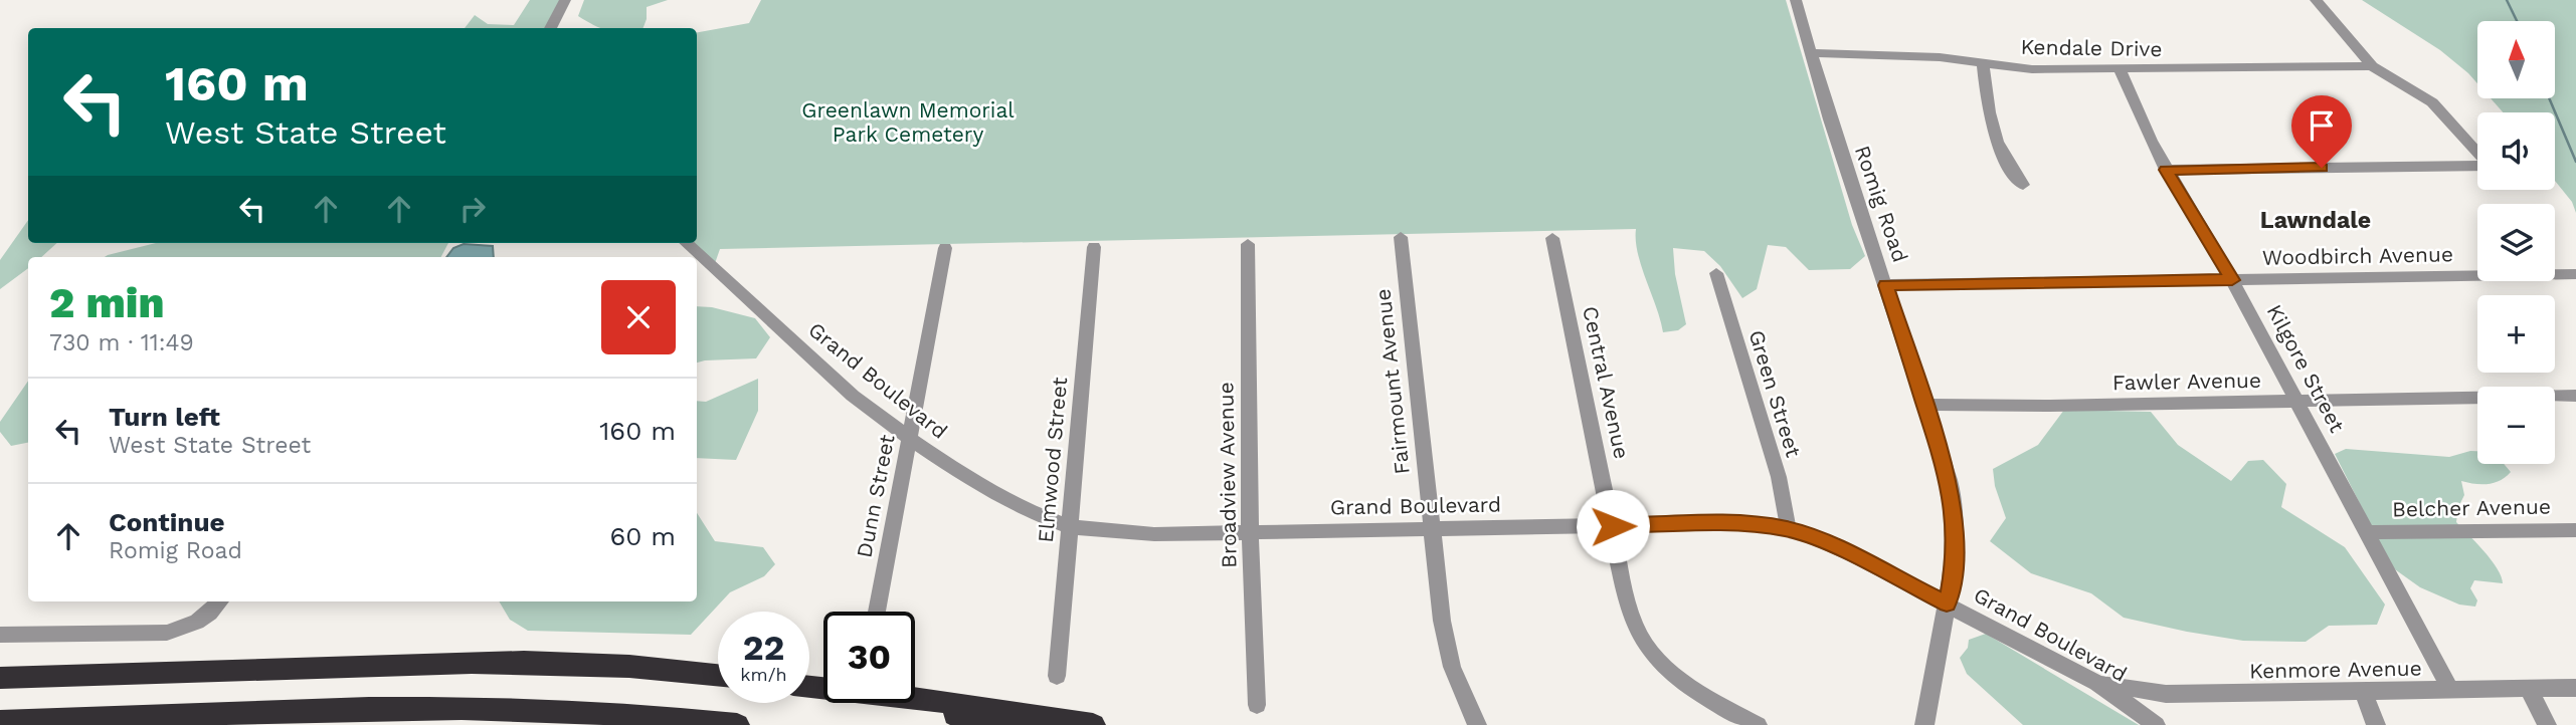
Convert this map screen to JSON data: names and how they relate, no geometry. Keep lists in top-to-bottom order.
{
  "streets": {
    "street": [
      "Kendale Drive",
      "Romig Road",
      "Woodbirch Avenue",
      "Kilgore Street",
      "Grand Boulevard",
      "Fairmount Avenue",
      "Fawler Avenue",
      "Central Avenue",
      "Green Street",
      "Elmwood Street",
      "Broadview Avenue",
      "Dunn Street",
      "Belcher Avenue",
      "Kenmore Avenue"
    ]
  },
  "crossings": [
    ["Kendale Drive", "Romig Road"],
    ["Kendale Drive", "Kilgore Street"],
    ["Romig Road", "Woodbirch Avenue"],
    ["Romig Road", "Grand Boulevard"],
    ["Romig Road", "Fawler Avenue"],
    ["Woodbirch Avenue", "Kilgore Street"],
    ["Kilgore Street", "Fawler Avenue"],
    ["Kilgore Street", "Belcher Avenue"],
    ["Kilgore Street", "Kenmore Avenue"],
    ["Grand Boulevard", "Fairmount Avenue"],
    ["Grand Boulevard", "Central Avenue"],
    ["Grand Boulevard", "Green Street"],
    ["Grand Boulevard", "Elmwood Street"],
    ["Grand Boulevard", "Broadview Avenue"],
    ["Grand Boulevard", "Dunn Street"],
    ["Grand Boulevard", "Kenmore Avenue"]
  ],
  "districts": ["Lawndale"],
  "parks": ["Greenlawn Memorial Park Cemetery"],
  "north": "top",
  "page": {
    "map_buttons": ["+", "−"],
    "turn": ["160 m", "West State Street"],
    "heading": ["2 min", "730 m · 11:49"],
    "list": [
      {
        "name": "Turn left",
        "note": "West State Street",
        "value": "160 m"
      },
      {
        "name": "Continue",
        "note": "Romig Road",
        "value": "60 m"
      }
    ],
    "speed": "22 km/h",
    "limit": "30"
  }
}
